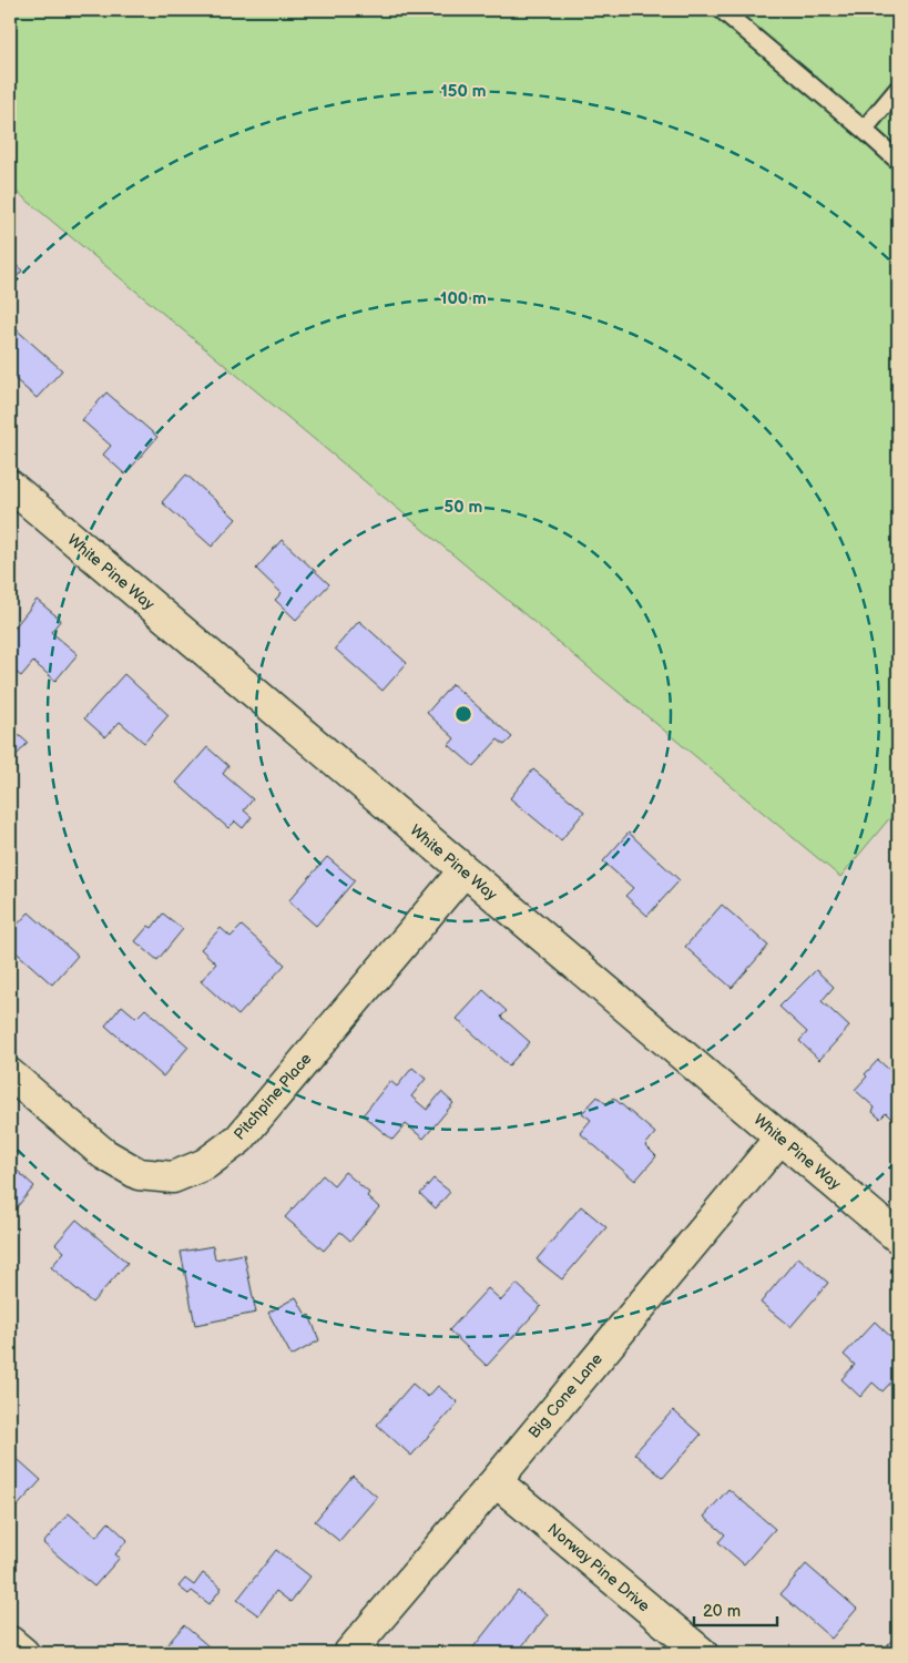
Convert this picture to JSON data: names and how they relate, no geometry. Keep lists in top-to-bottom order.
{
  "streets": {
    "street": [
      "White Pine Way",
      "Pitchpine Place",
      "Big Cone Lane",
      "Norway Pine Drive"
    ]
  },
  "crossings": [
    ["White Pine Way", "Pitchpine Place"],
    ["White Pine Way", "Big Cone Lane"],
    ["Big Cone Lane", "Norway Pine Drive"]
  ],
  "scale_bar": "20 m",
  "rings": ["150 m", "100 m", "50 m"]
}
